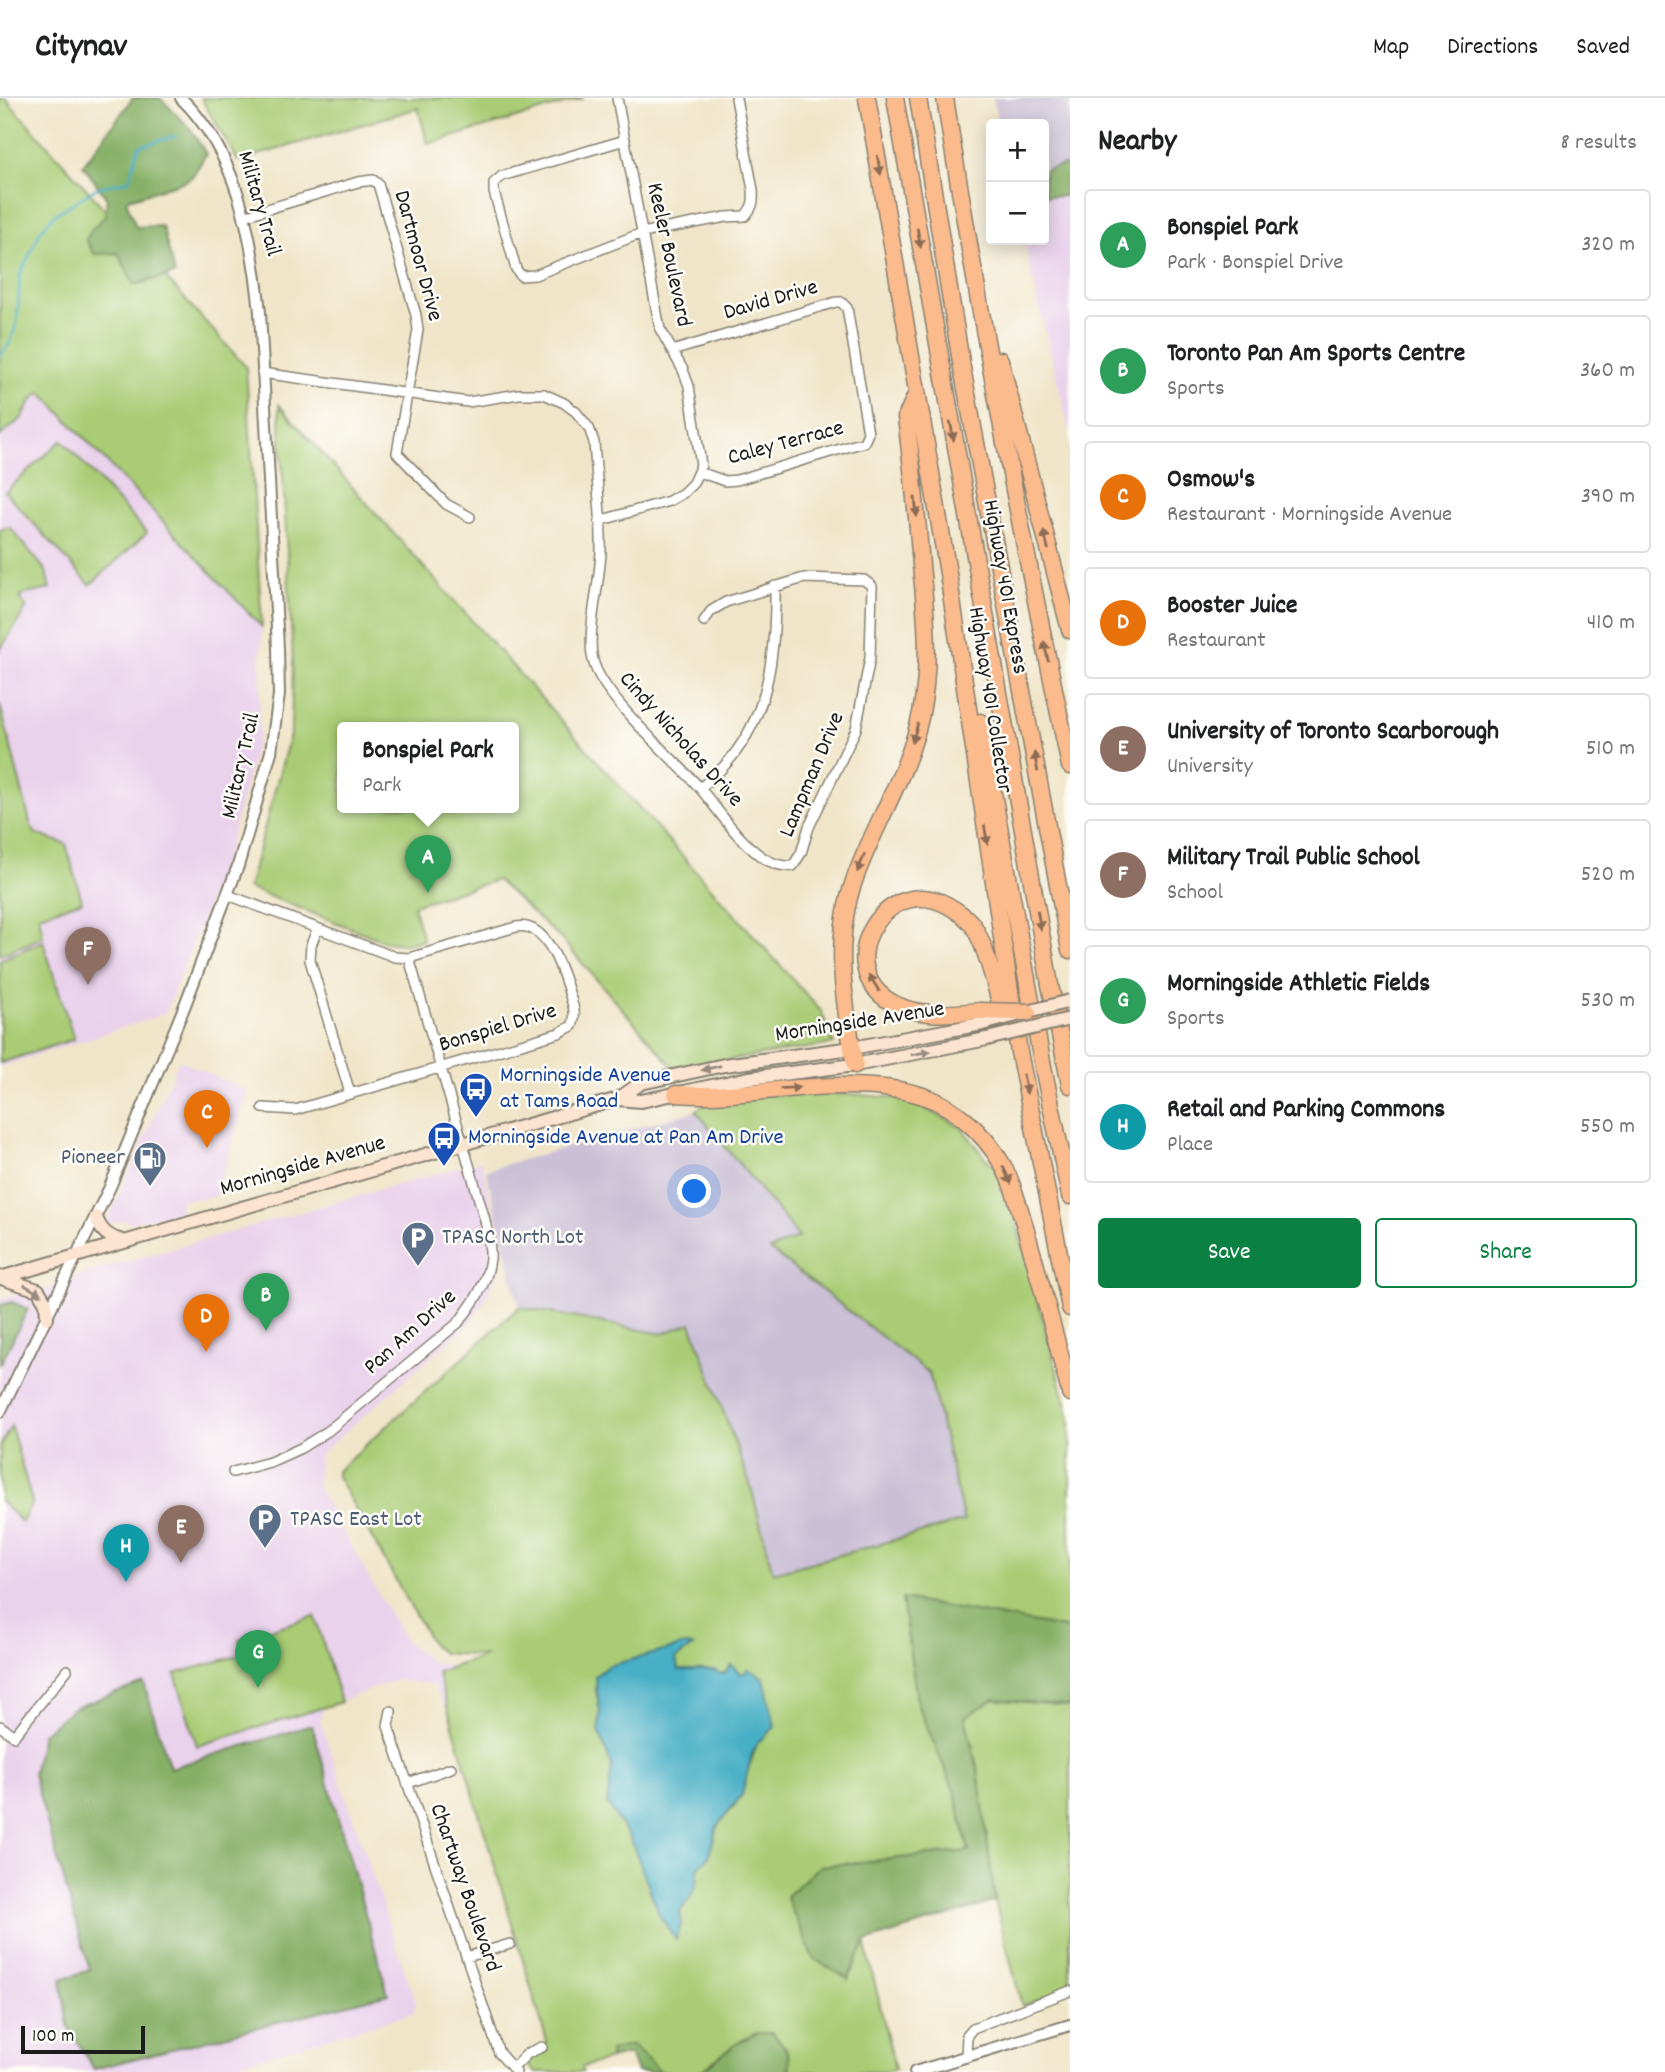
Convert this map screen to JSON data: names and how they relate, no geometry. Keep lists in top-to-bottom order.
{
  "streets": {
    "highway": ["Highway 401 Express", "Highway 401 Collector"],
    "main road": ["Morningside Avenue"],
    "street": [
      "Military Trail",
      "Keeler Boulevard",
      "Dartmoor Drive",
      "David Drive",
      "Caley Terrace",
      "Cindy Nicholas Drive",
      "Lampman Drive",
      "Bonspiel Drive",
      "Pan Am Drive",
      "Chartway Boulevard"
    ]
  },
  "crossings": [
    ["Military Trail", "Dartmoor Drive"],
    ["Military Trail", "Morningside Avenue"],
    ["Military Trail", "Bonspiel Drive"],
    ["Keeler Boulevard", "David Drive"],
    ["Keeler Boulevard", "Caley Terrace"],
    ["David Drive", "Caley Terrace"],
    ["Cindy Nicholas Drive", "Lampman Drive"],
    ["Morningside Avenue", "Pan Am Drive"],
    ["Bonspiel Drive", "Pan Am Drive"]
  ],
  "places": {
    "bus stop": ["Morningside Avenue at Tams Road", "Morningside Avenue at Pan Am Drive"],
    "fuel station": ["Pioneer"],
    "parking": ["TPASC North Lot", "TPASC East Lot"]
  },
  "scale_bar": "100 m",
  "page": {
    "header": "Citynav",
    "nav": ["Map", "Directions", "Saved"],
    "heading": ["Nearby", "8 results"],
    "map_buttons": ["+", "−"],
    "list": [
      {
        "mark": "A",
        "name": "Bonspiel Park",
        "note": "Park · Bonspiel Drive",
        "value": "320 m"
      },
      {
        "mark": "B",
        "name": "Toronto Pan Am Sports Centre",
        "note": "Sports",
        "value": "360 m"
      },
      {
        "mark": "C",
        "name": "Osmow's",
        "note": "Restaurant · Morningside Avenue",
        "value": "390 m"
      },
      {
        "mark": "D",
        "name": "Booster Juice",
        "note": "Restaurant",
        "value": "410 m"
      },
      {
        "mark": "E",
        "name": "University of Toronto Scarborough",
        "note": "University",
        "value": "510 m"
      },
      {
        "mark": "F",
        "name": "Military Trail Public School",
        "note": "School",
        "value": "520 m"
      },
      {
        "mark": "G",
        "name": "Morningside Athletic Fields",
        "note": "Sports",
        "value": "530 m"
      },
      {
        "mark": "H",
        "name": "Retail and Parking Commons",
        "note": "Place",
        "value": "550 m"
      }
    ],
    "popup": ["Bonspiel Park", "Park"],
    "pins": [
      "A",
      "F",
      "C",
      "B",
      "D",
      "E",
      "H",
      "G"
    ],
    "buttons": ["Save", "Share"],
    "scale": "100 m"
  }
}
